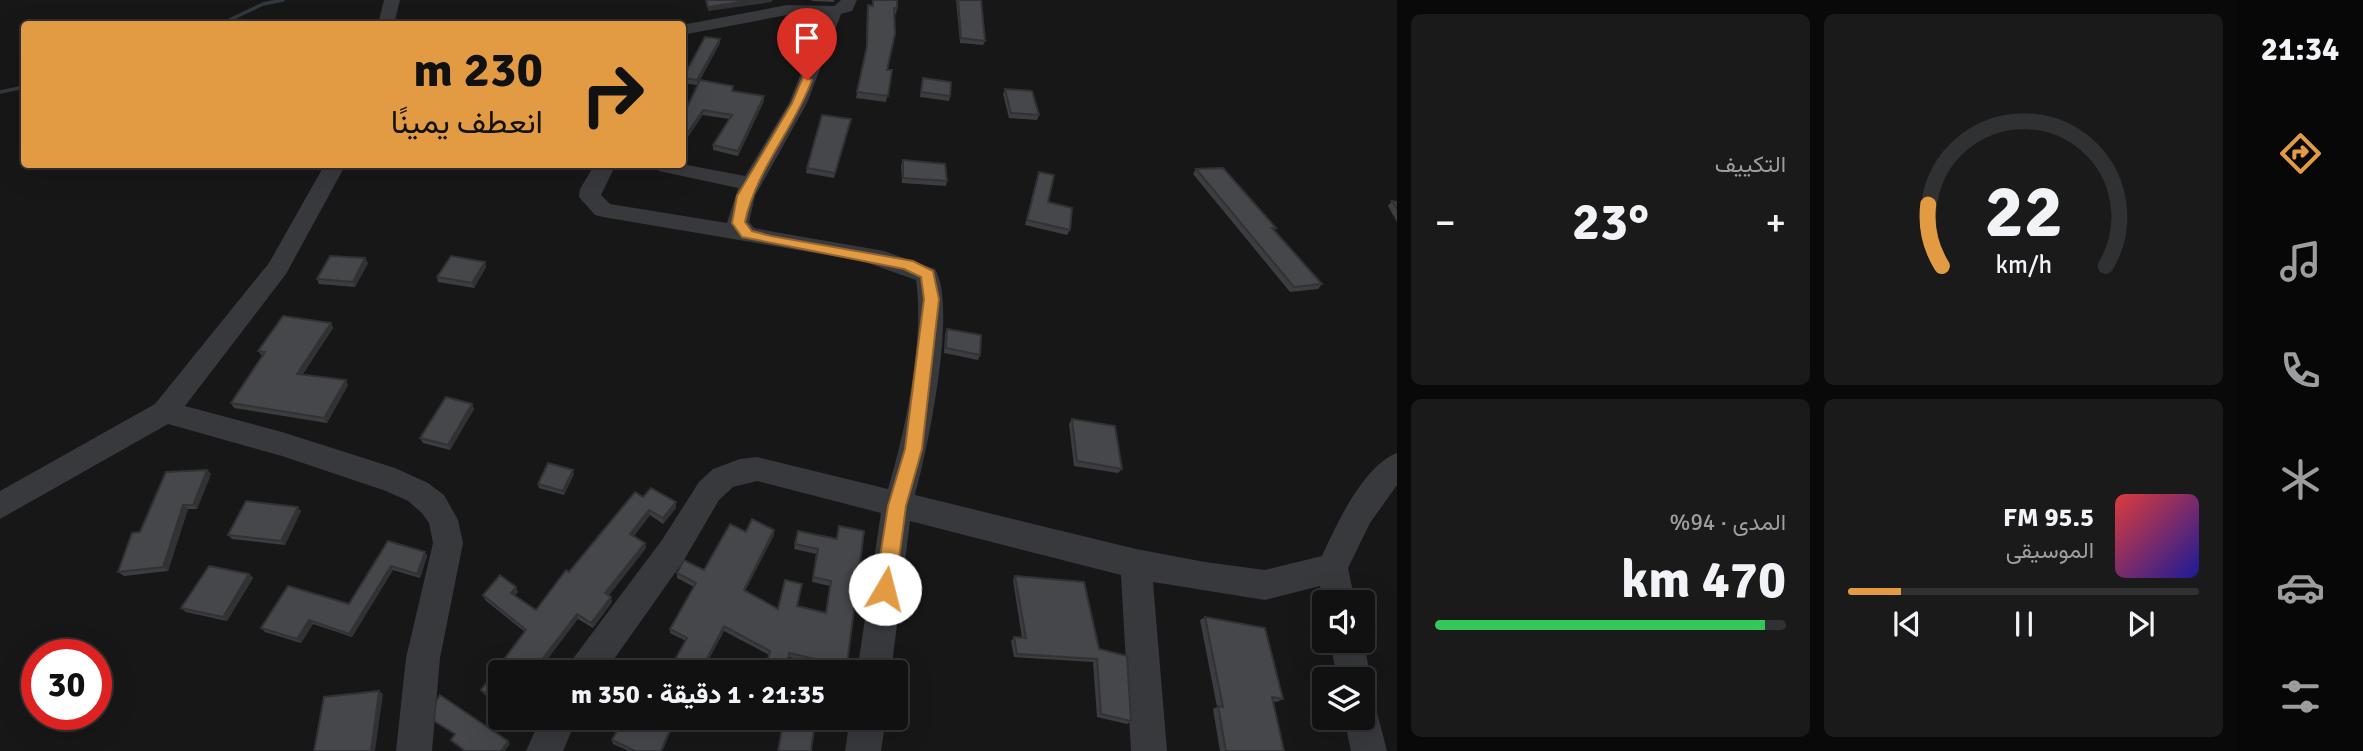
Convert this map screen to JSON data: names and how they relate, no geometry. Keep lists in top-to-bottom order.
{
  "page": {
    "tabs": "21:34",
    "tile": [
      "التكييف",
      ["المدى · 94%", "470 km"]
    ],
    "turn": ["230 m", "انعطف يمينًا"],
    "heat": ["−", "23°", "+"],
    "song": ["95.5 FM", "الموسيقى"],
    "limit": "30",
    "trip": "21:35 · 1 دقيقة · 350 m",
    "gauge": ["22", "km/h"]
  }
}
